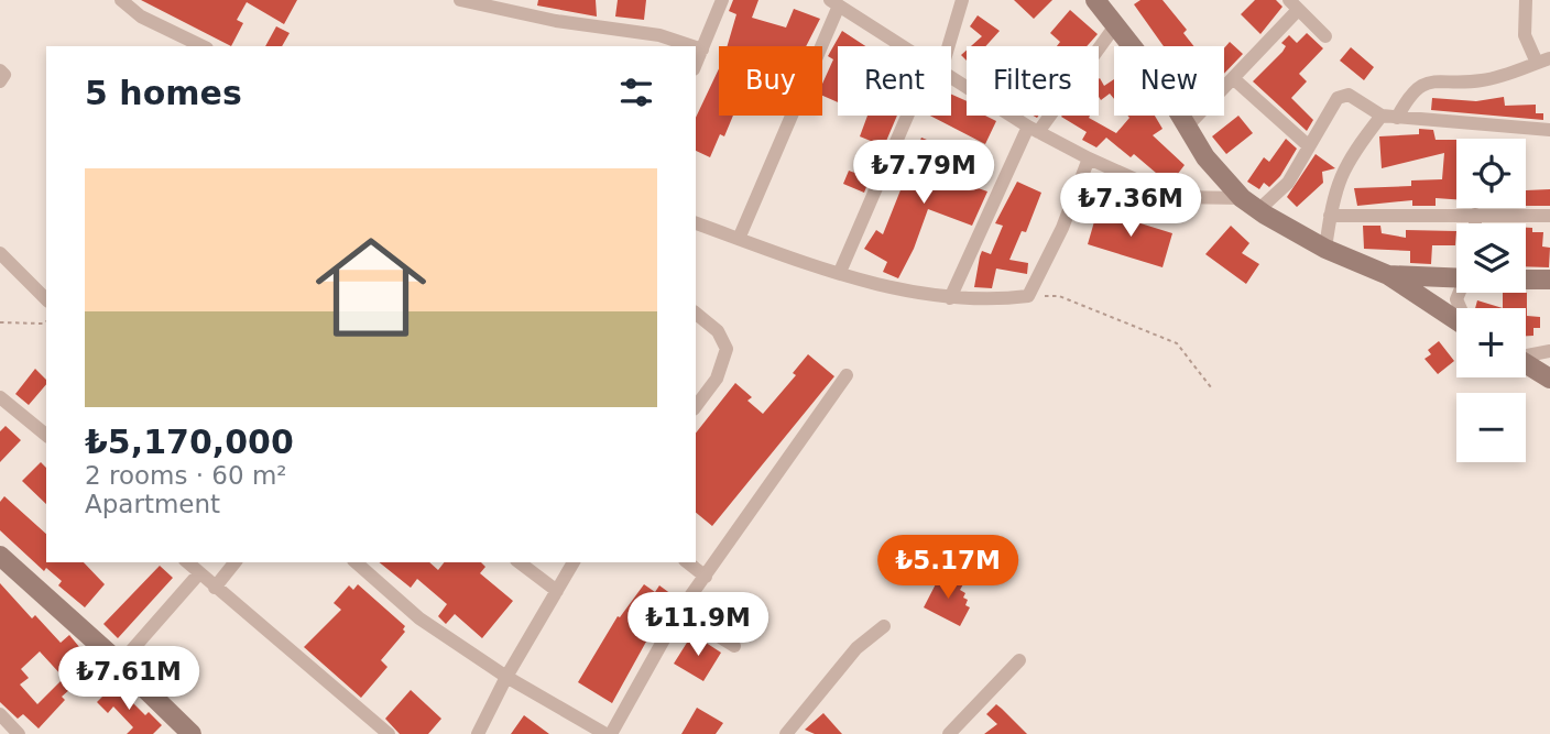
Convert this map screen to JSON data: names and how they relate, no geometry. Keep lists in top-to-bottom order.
{
  "page": {
    "chip": [
      "Buy",
      "Rent",
      "Filters",
      "New"
    ],
    "heading": "5 homes",
    "map_buttons": ["+", "−"],
    "list": [
      {
        "name": "₺5,170,000",
        "note": "2 rooms · 60 m² · Apartment"
      }
    ],
    "price": [
      "₺7.79M",
      "₺7.36M",
      "₺5.17M",
      "₺11.9M",
      "₺7.61M"
    ]
  }
}
